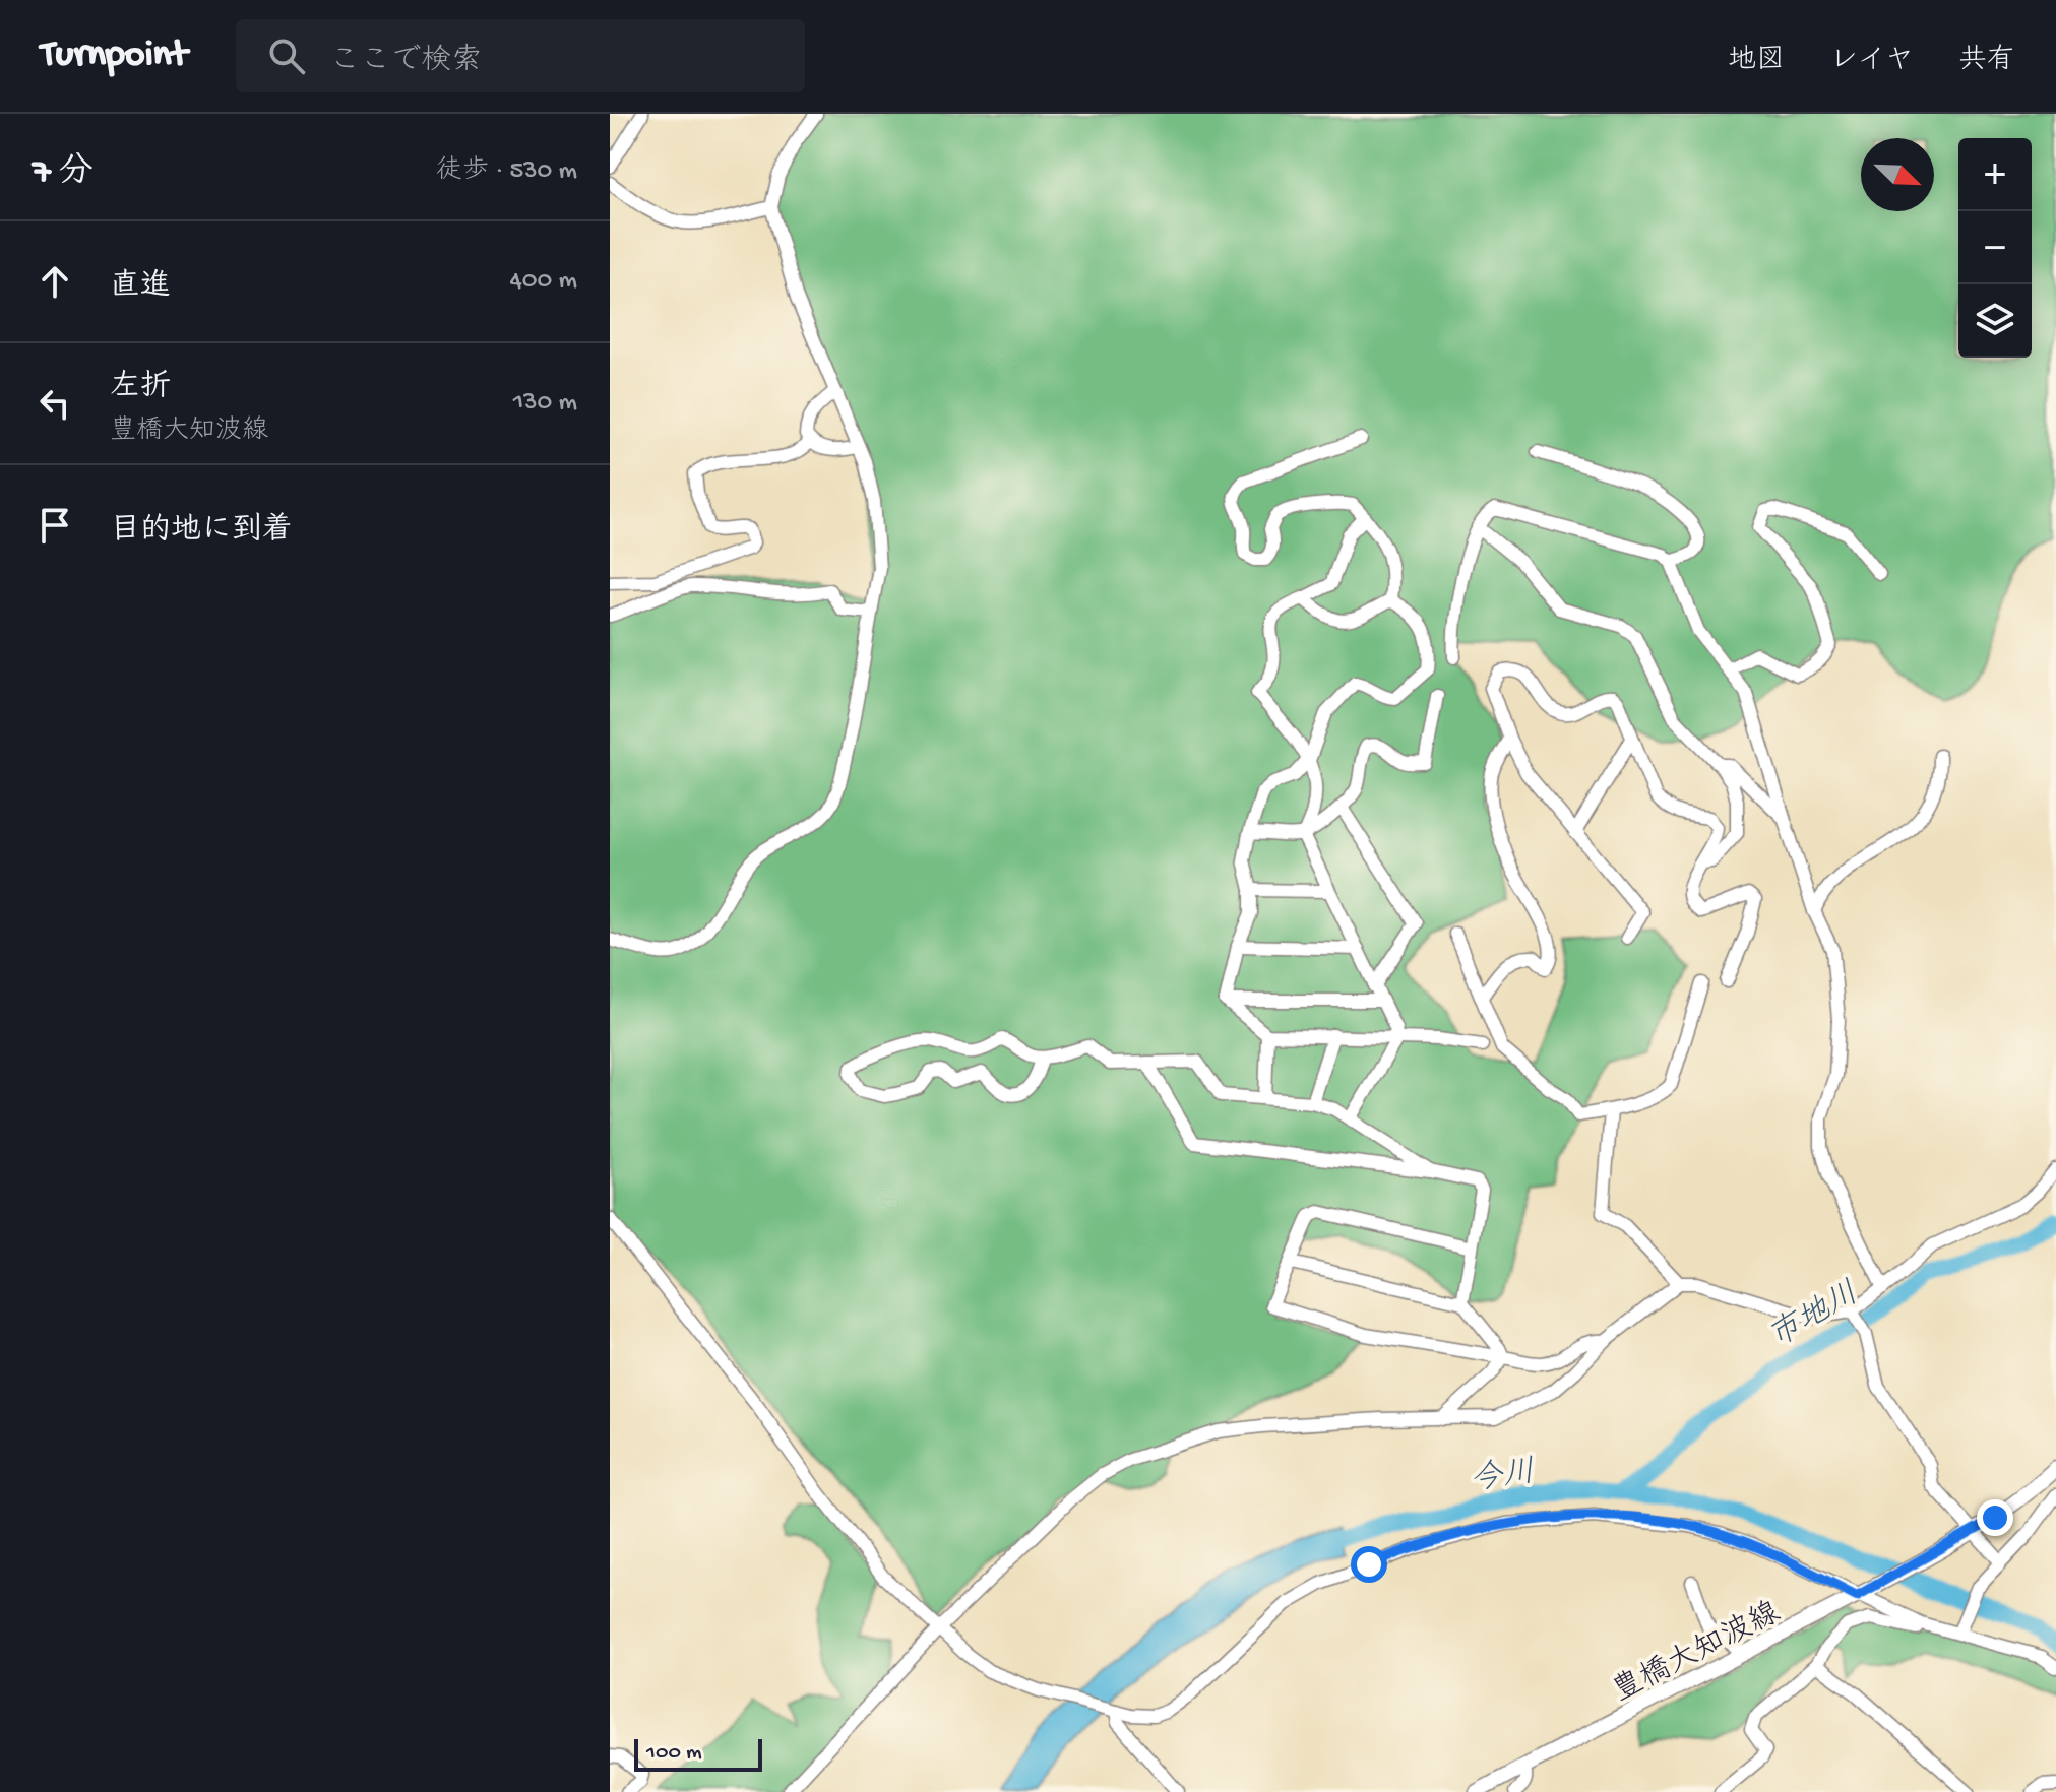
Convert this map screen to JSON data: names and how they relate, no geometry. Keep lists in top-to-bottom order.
{
  "streets": {
    "main road": ["豊橋大知波線"]
  },
  "water": ["市地川", "今川"],
  "scale_bar": "100 m",
  "north": "bottom right",
  "page": {
    "header": "Turnpoint",
    "search": "ここで検索",
    "nav": ["地図", "レイヤ", "共有"],
    "heading": ["7 分", "徒歩 · 530 m"],
    "map_buttons": ["+", "−"],
    "list": [
      ["直進", "400 m"],
      ["左折", "豊橋大知波線", "130 m"],
      "目的地に到着"
    ],
    "scale": "100 m"
  }
}
